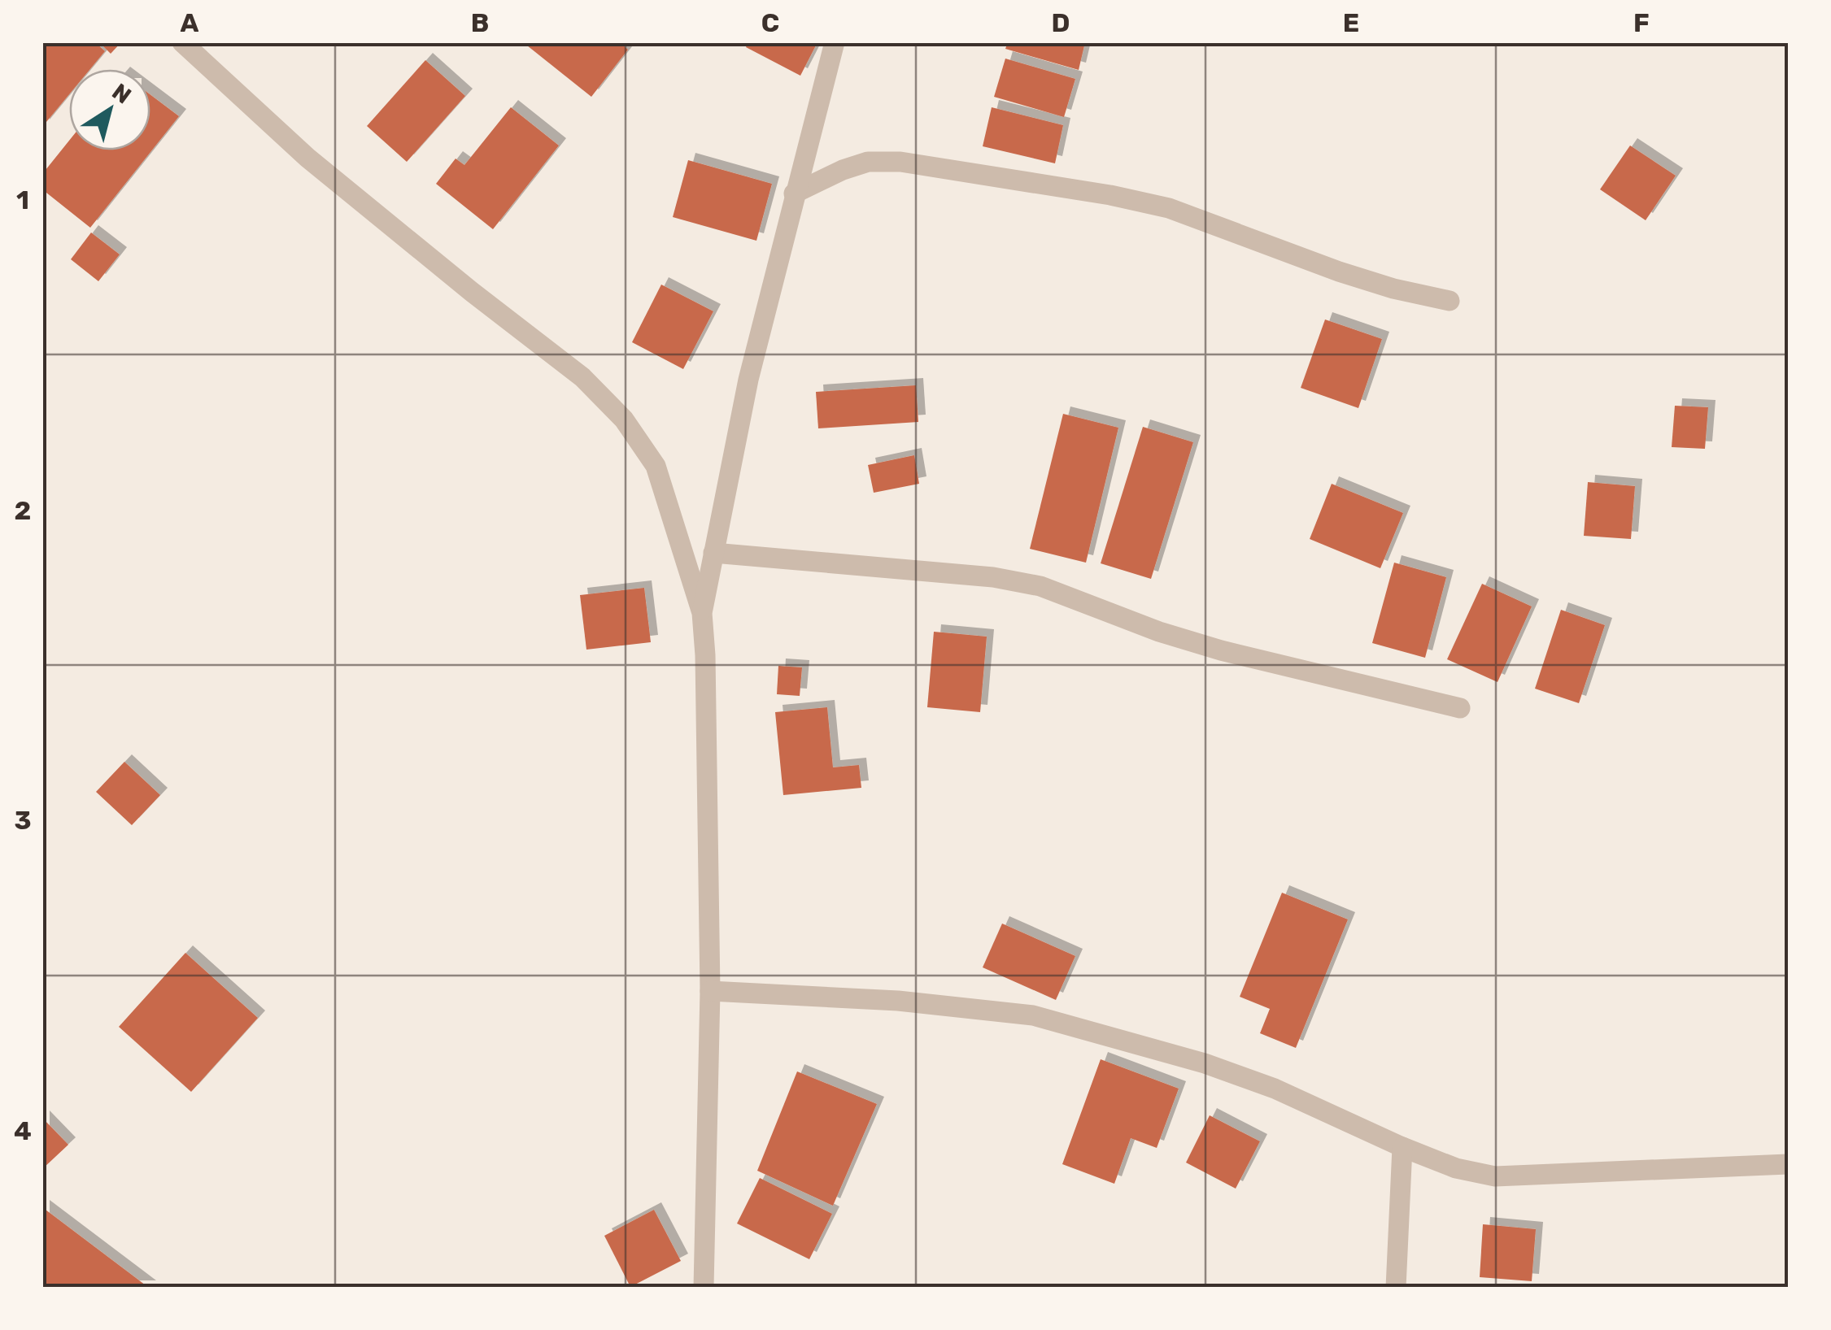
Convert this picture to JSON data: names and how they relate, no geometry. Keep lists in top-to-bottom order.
{
  "north": "top right",
  "grid": {
    "columns": [
      "A",
      "B",
      "C",
      "D",
      "E",
      "F"
    ],
    "rows": [
      "1",
      "2",
      "3",
      "4"
    ]
  }
}
